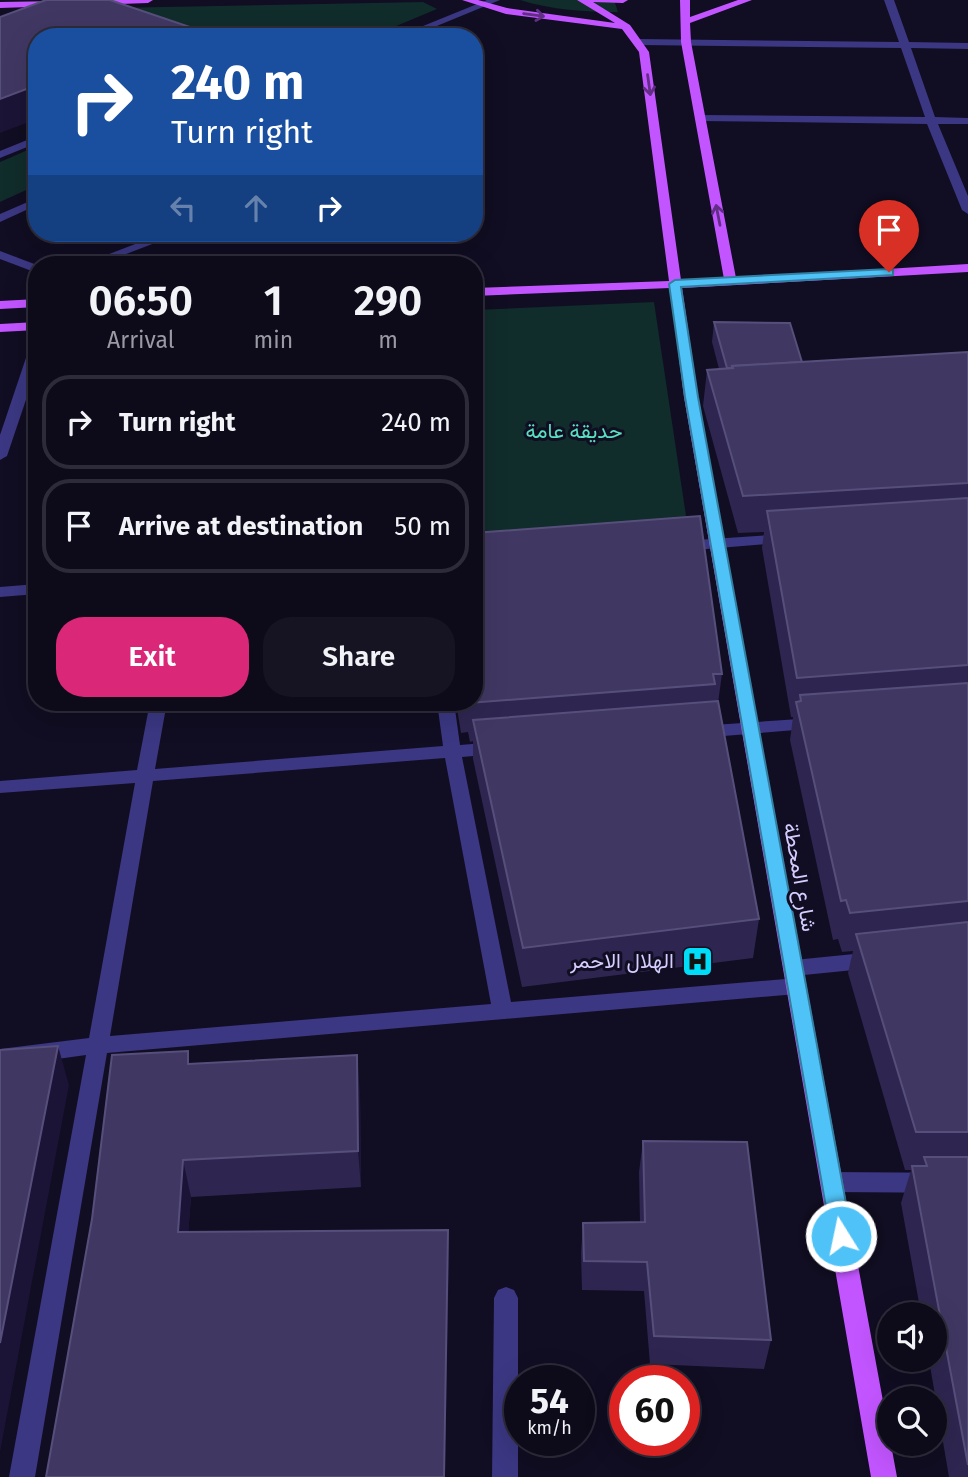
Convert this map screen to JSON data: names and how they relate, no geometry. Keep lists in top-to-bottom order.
{
  "streets": {
    "main road": ["شارع المحطة"]
  },
  "parks": ["حديقة عامة"],
  "places": {
    "hospital": ["الهلال الاحمر"]
  },
  "page": {
    "turn": ["240 m", "Turn right"],
    "eta": [
      "06:50",
      "Arrival",
      "1",
      "min",
      "290",
      "m"
    ],
    "list": [
      {
        "name": "Turn right",
        "value": "240 m"
      },
      {
        "name": "Arrive at destination",
        "value": "50 m"
      }
    ],
    "buttons": ["Exit", "Share"],
    "speed": "54 km/h",
    "limit": "60"
  }
}
